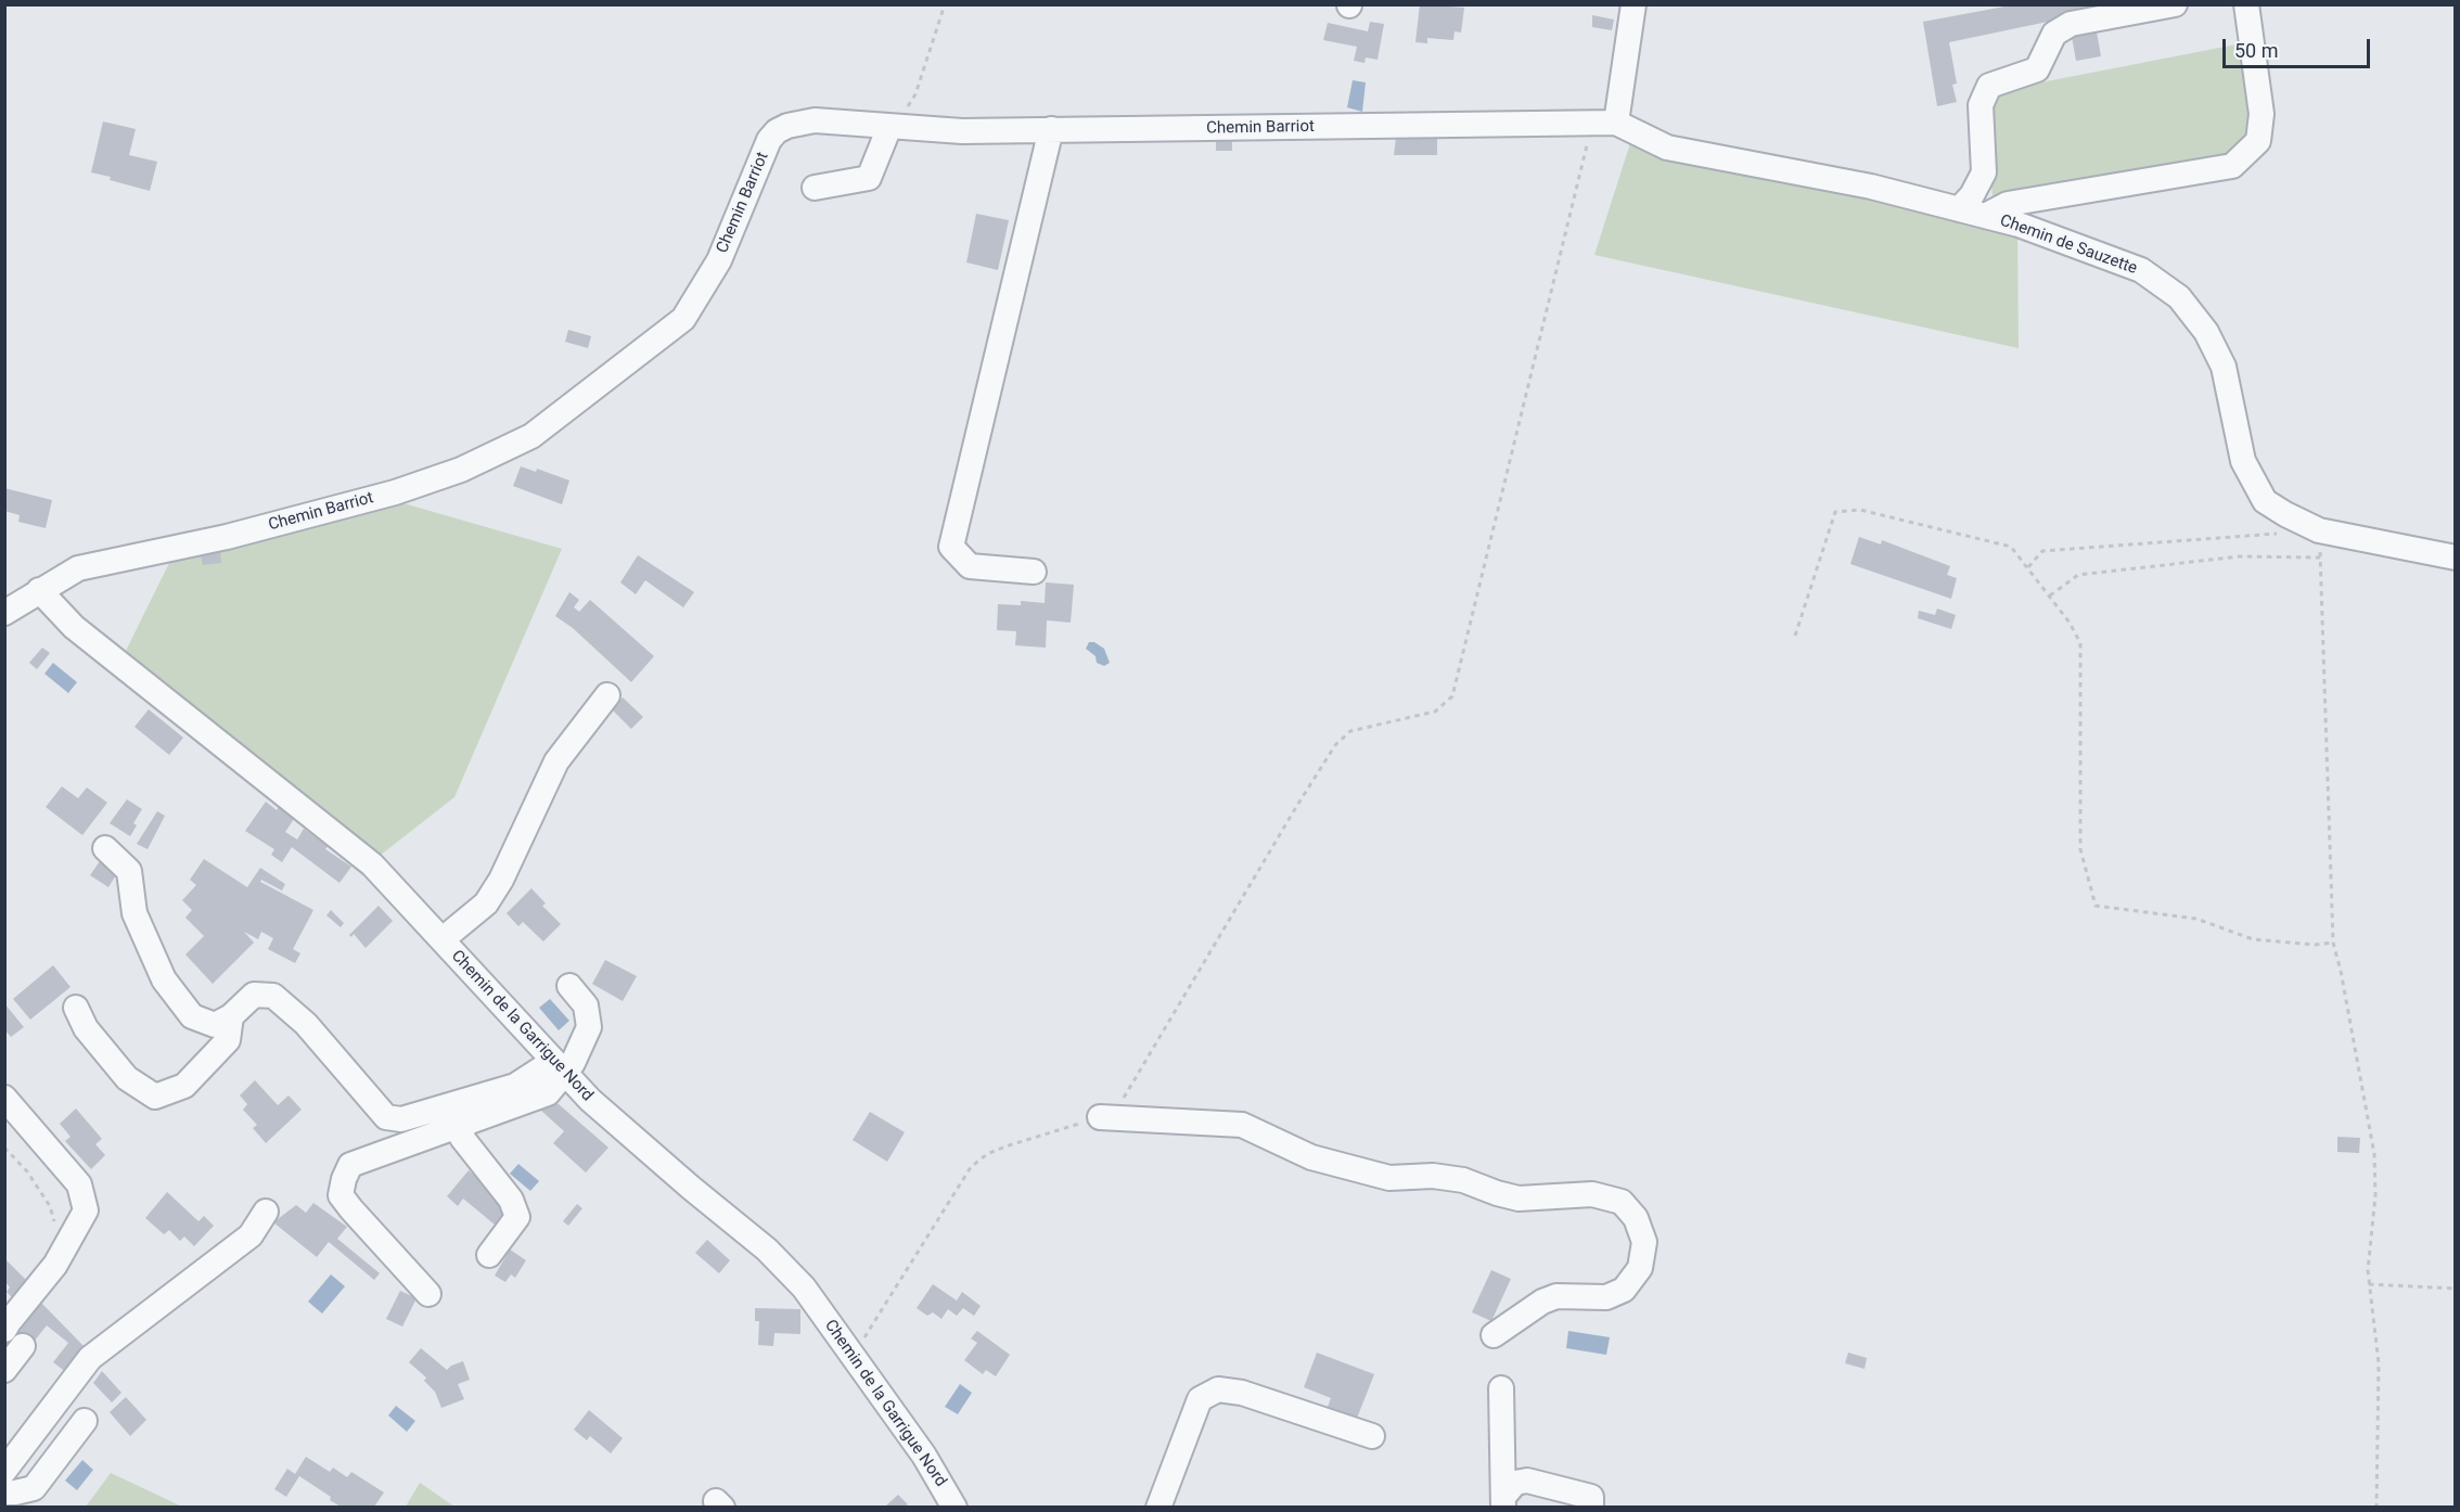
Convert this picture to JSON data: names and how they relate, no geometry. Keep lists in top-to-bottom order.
{
  "streets": {
    "street": ["Chemin Barriot", "Chemin de Sauzette", "Chemin de la Garrigue Nord"]
  },
  "crossings": [
    ["Chemin Barriot", "Chemin de Sauzette"],
    ["Chemin Barriot", "Chemin de la Garrigue Nord"]
  ],
  "scale_bar": "50 m"
}
